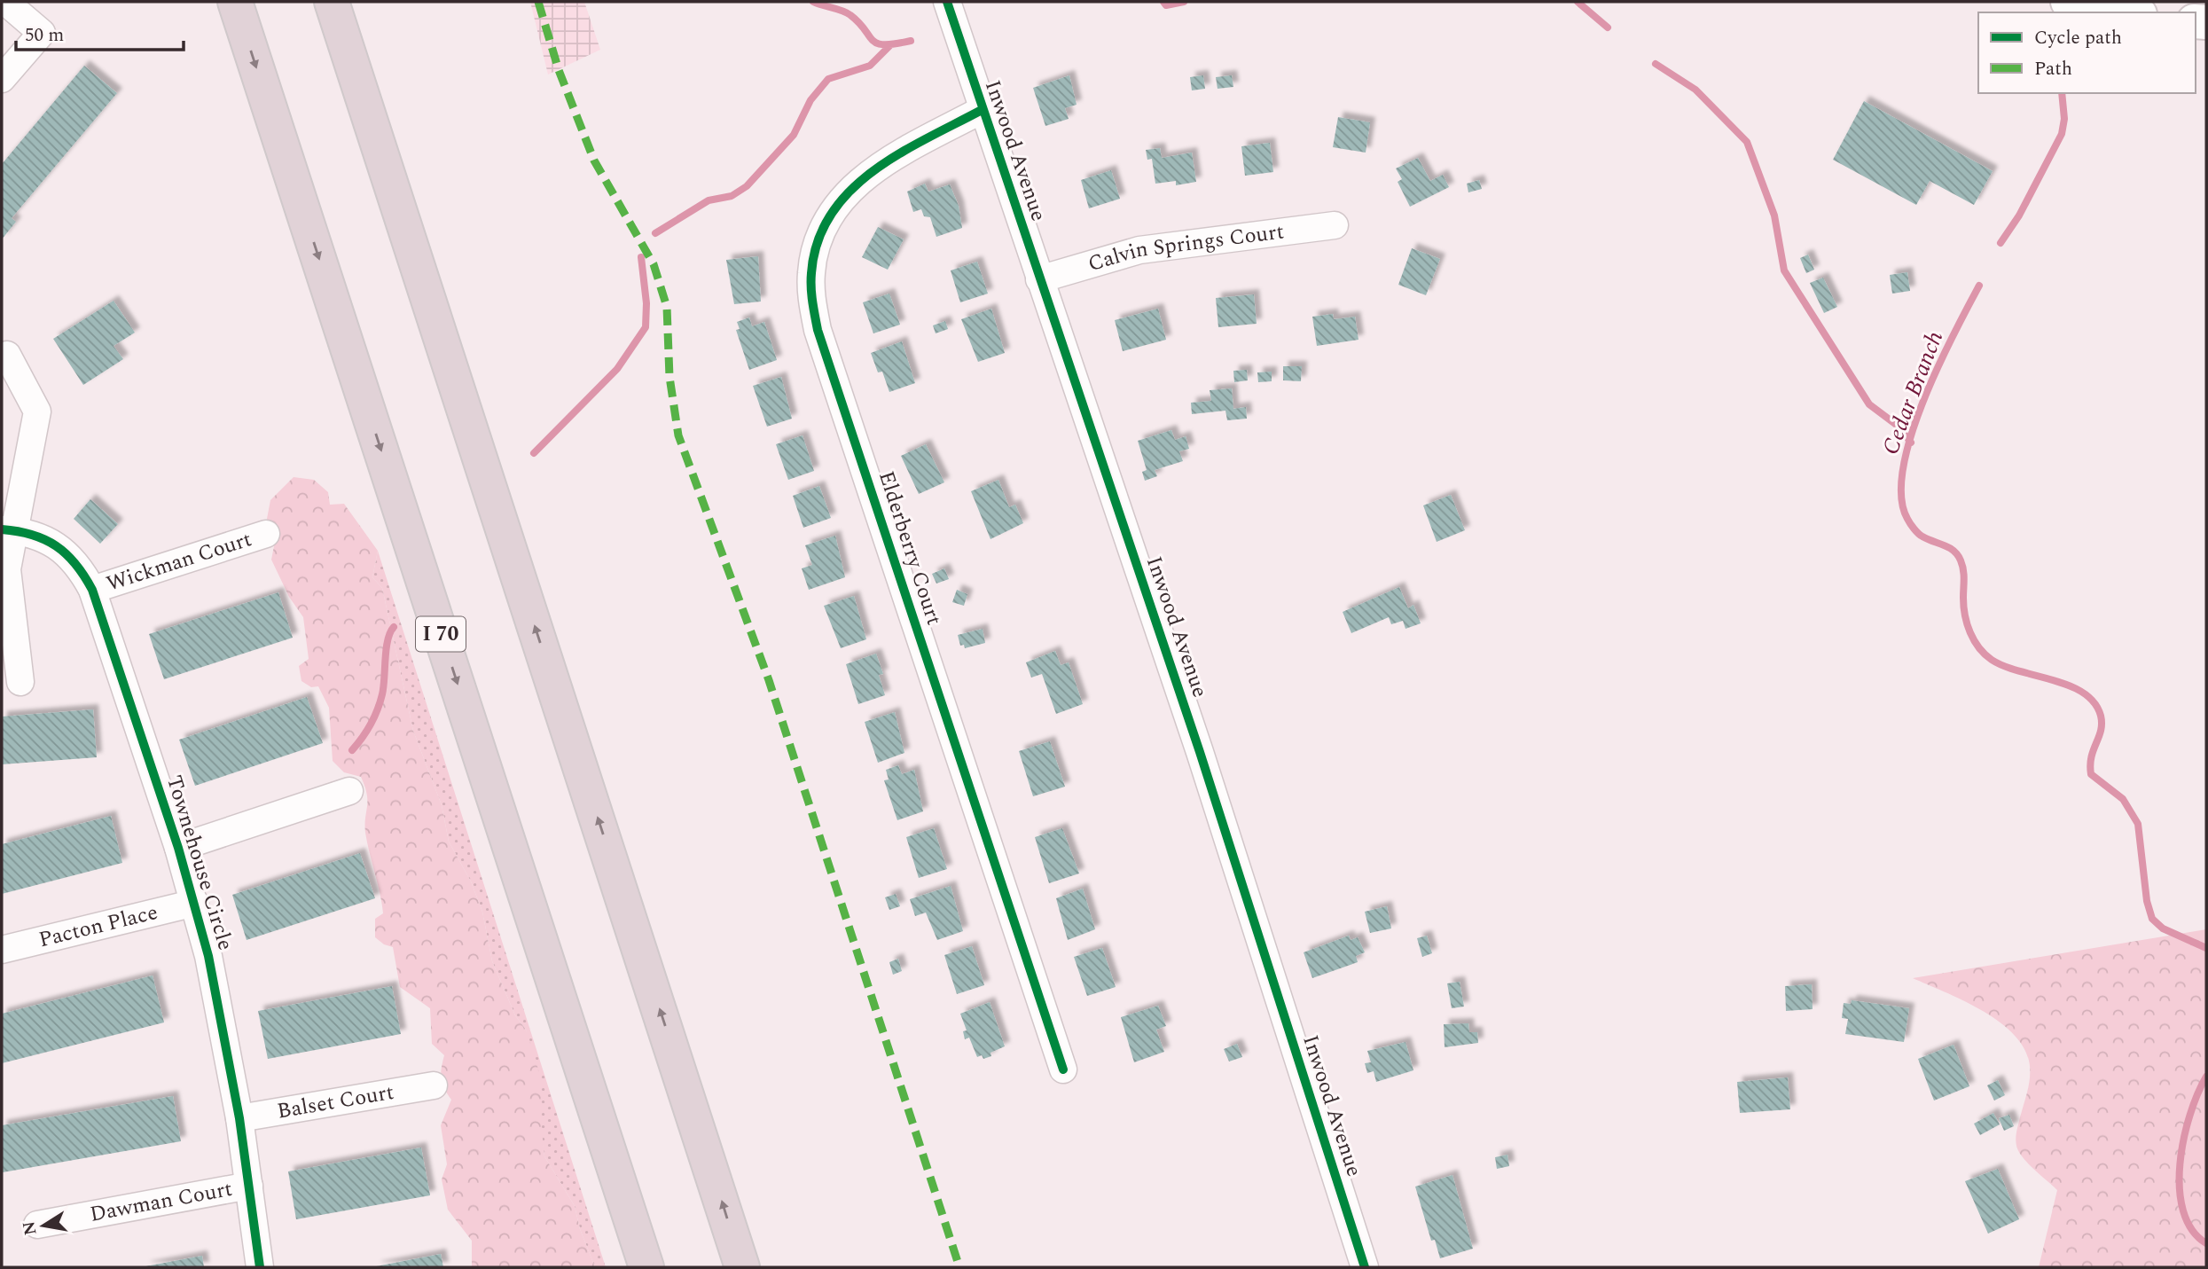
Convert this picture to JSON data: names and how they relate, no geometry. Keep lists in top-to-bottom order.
{
  "streets": {
    "highway": ["I 70"],
    "street": [
      "Inwood Avenue",
      "Calvin Springs Court",
      "Elderberry Court",
      "Wickman Court",
      "Townehouse Circle",
      "Pacton Place",
      "Balset Court",
      "Dawman Court"
    ]
  },
  "crossings": [
    ["Inwood Avenue", "Calvin Springs Court"],
    ["Inwood Avenue", "Elderberry Court"],
    ["Wickman Court", "Townehouse Circle"],
    ["Townehouse Circle", "Pacton Place"],
    ["Townehouse Circle", "Balset Court"],
    ["Townehouse Circle", "Dawman Court"]
  ],
  "water": ["Cedar Branch"],
  "legend": ["Cycle path", "Path"],
  "scale_bar": "50 m",
  "north": "left"
}
